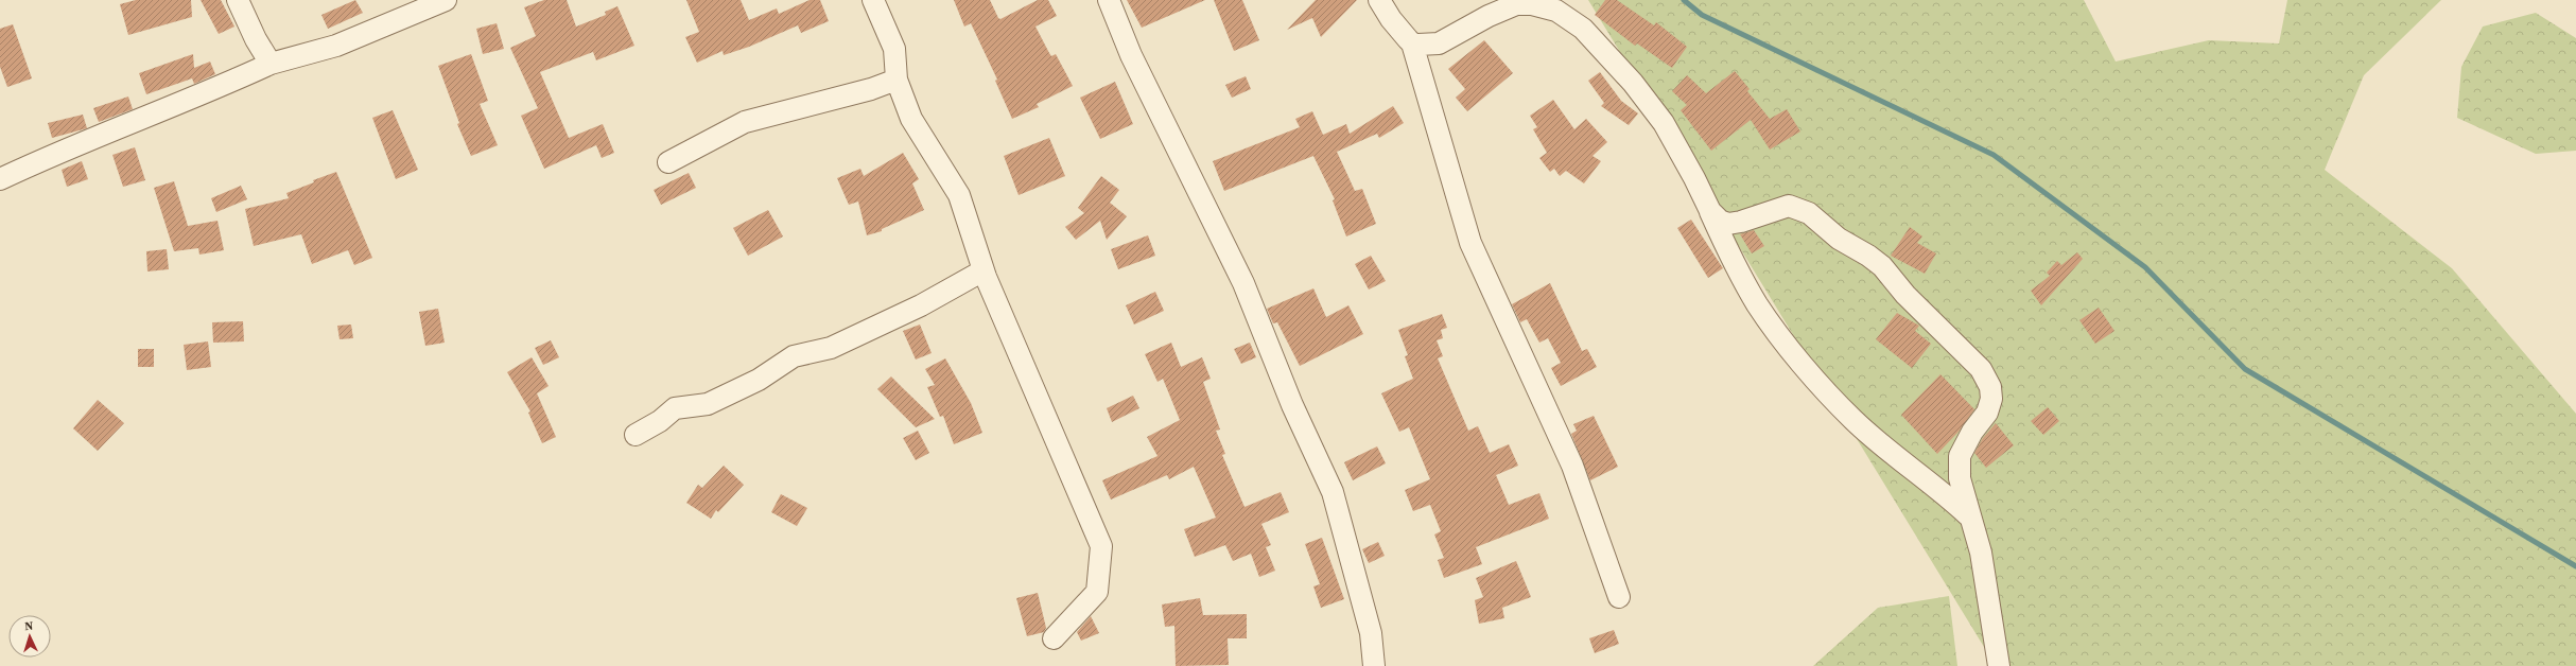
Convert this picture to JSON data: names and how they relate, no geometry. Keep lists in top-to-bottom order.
{
  "north": "top"
}
